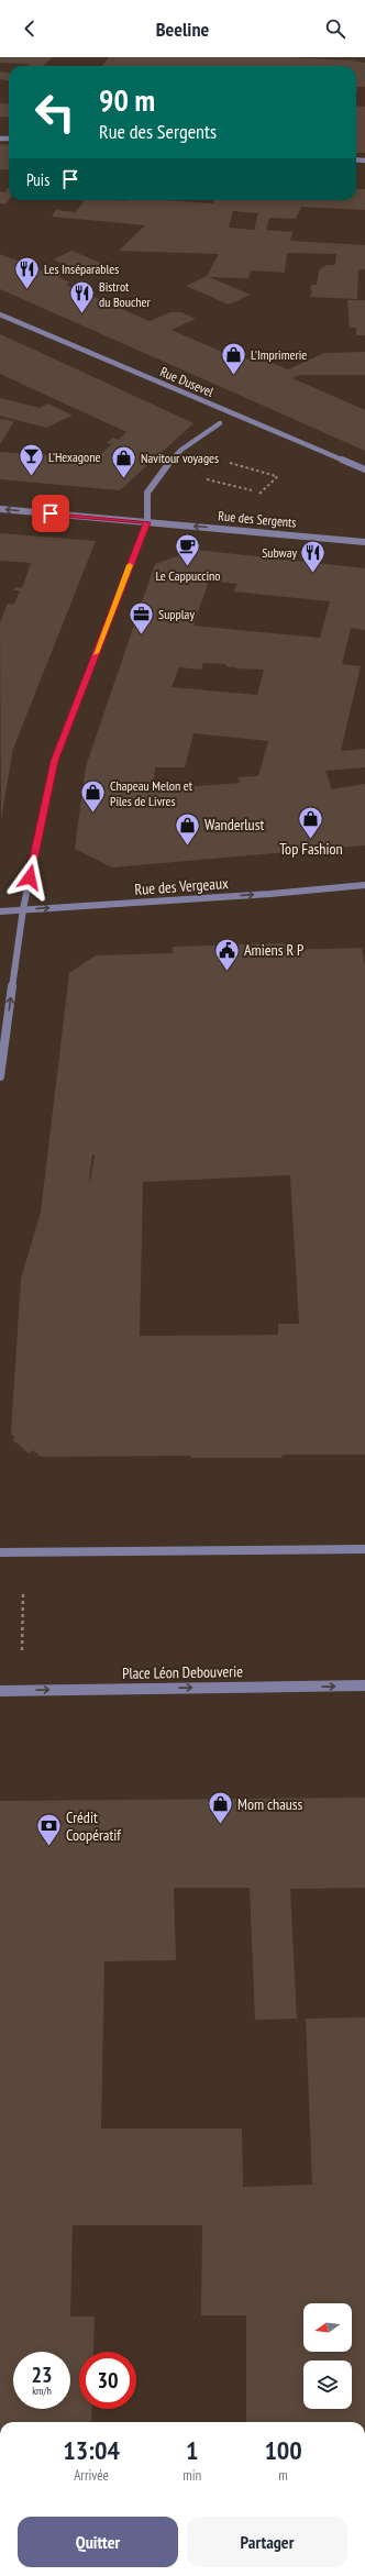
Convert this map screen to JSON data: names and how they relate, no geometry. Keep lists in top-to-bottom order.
{
  "streets": {
    "street": [
      "Rue Dusevel",
      "Rue des Sergents",
      "Rue des Vergeaux",
      "Place Léon Debouverie"
    ]
  },
  "one_way": ["Rue des Sergents", "Rue des Vergeaux", "Place Léon Debouverie"],
  "places": {
    "restaurant": ["Les Inséparables", "Bistrot du Boucher", "Subway"],
    "shop": [
      "L'Imprimerie",
      "Navitour voyages",
      "Chapeau Melon et Piles de Livres",
      "Top Fashion",
      "Wanderlust",
      "Mom chauss"
    ],
    "bar": ["L'Hexagone"],
    "cafe": ["Le Cappuccino"],
    "office": ["Supplay"],
    "public building": ["Amiens R P"],
    "bank": ["Crédit Coopératif"]
  },
  "north": "left",
  "page": {
    "header": "Beeline",
    "turn": ["90 m", "Rue des Sergents"],
    "then": "Puis",
    "speed": "23 km/h",
    "limit": "30",
    "eta": [
      "13:04",
      "Arrivée",
      "1",
      "min",
      "100",
      "m"
    ],
    "buttons": ["Quitter", "Partager"]
  }
}
